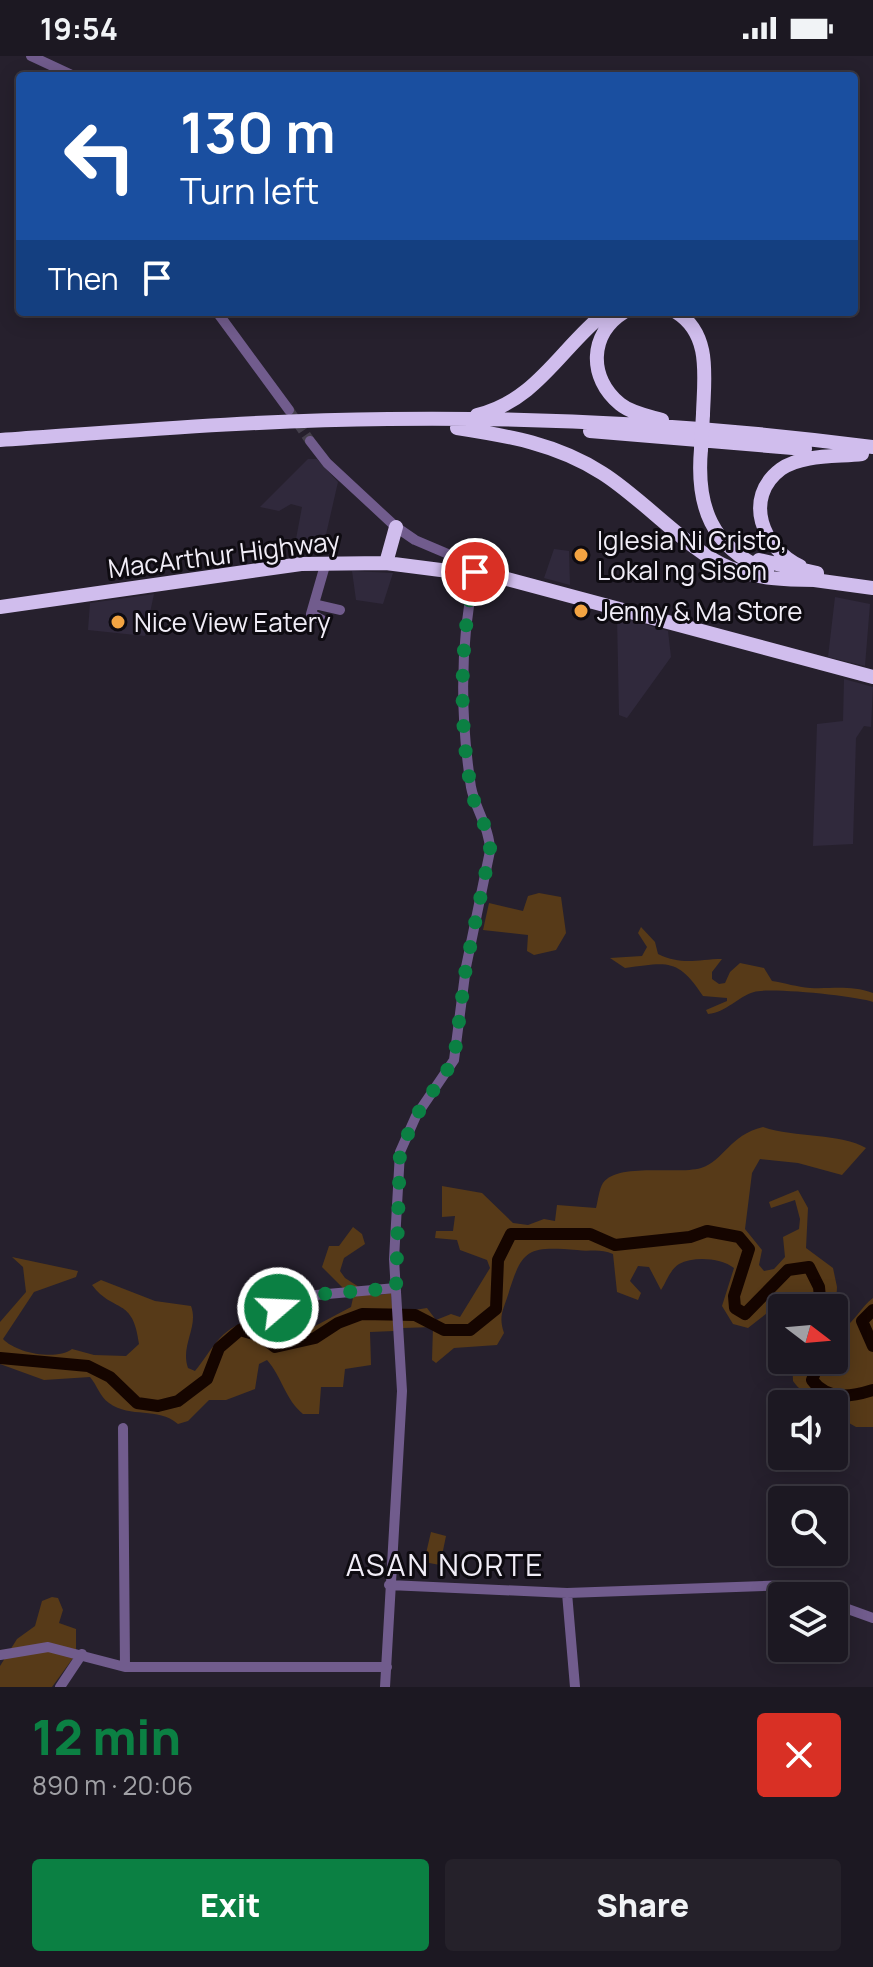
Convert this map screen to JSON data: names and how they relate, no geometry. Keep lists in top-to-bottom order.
{
  "streets": {
    "highway": ["MacArthur Highway"]
  },
  "districts": ["ASAN NORTE"],
  "places": ["Iglesia Ni Cristo, Lokal ng Sison", "Jenny & Ma Store", "Nice View Eatery"],
  "north": "right",
  "page": {
    "status": "19:54",
    "turn": ["130 m", "Turn left"],
    "then": "Then",
    "heading": ["12 min", "890 m · 20:06"],
    "buttons": ["Exit", "Share"]
  }
}
